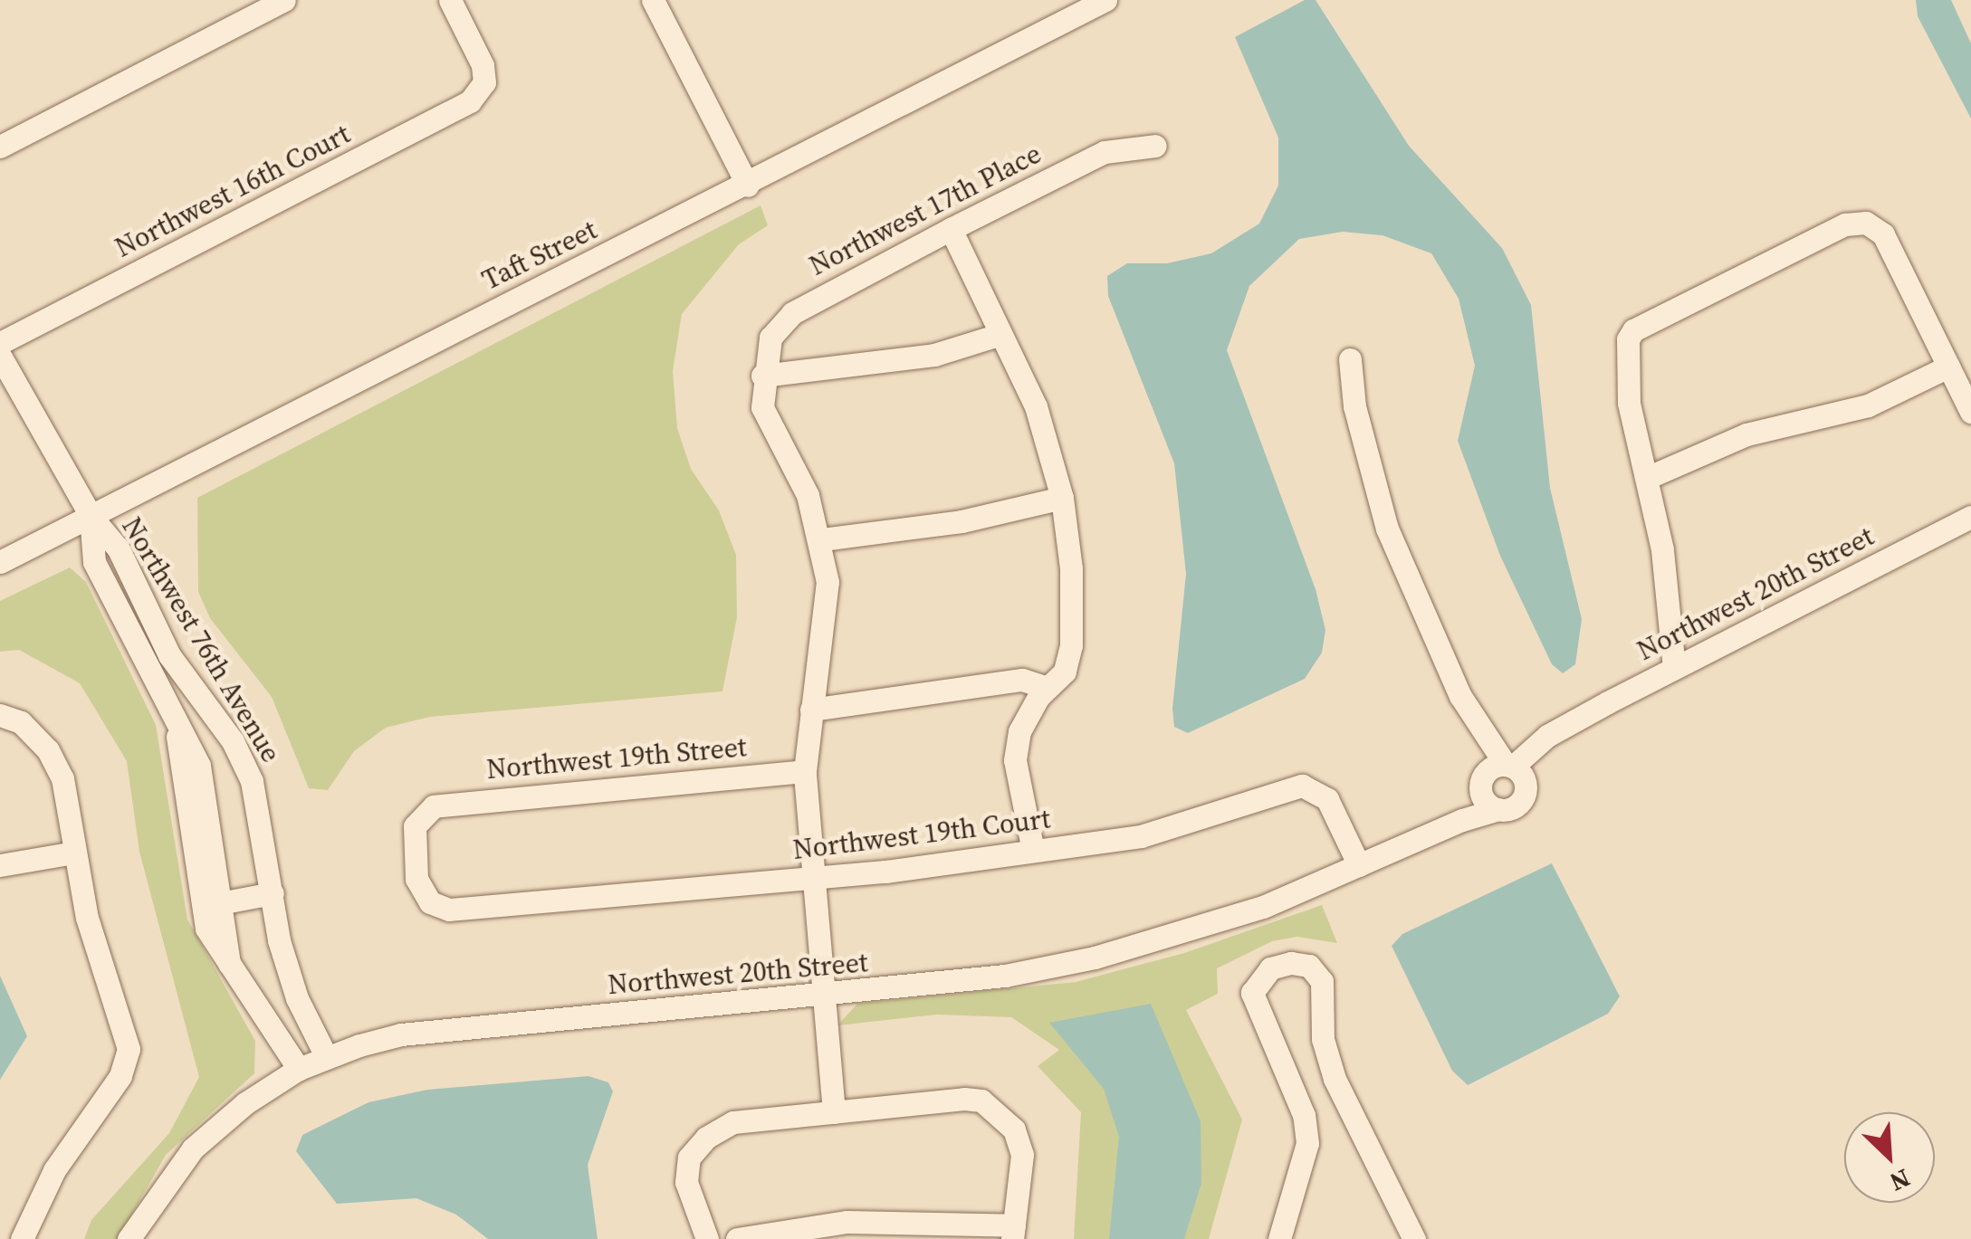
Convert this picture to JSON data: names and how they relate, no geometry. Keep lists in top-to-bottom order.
{
  "streets": {
    "street": [
      "Northwest 16th Court",
      "Northwest 17th Place",
      "Taft Street",
      "Northwest 20th Street",
      "Northwest 76th Avenue",
      "Northwest 19th Street",
      "Northwest 19th Court"
    ]
  },
  "crossings": [
    ["Taft Street", "Northwest 76th Avenue"],
    ["Northwest 20th Street", "Northwest 76th Avenue"],
    ["Northwest 20th Street", "Northwest 19th Court"],
    ["Northwest 19th Street", "Northwest 19th Court"]
  ],
  "north": "bottom right"
}
